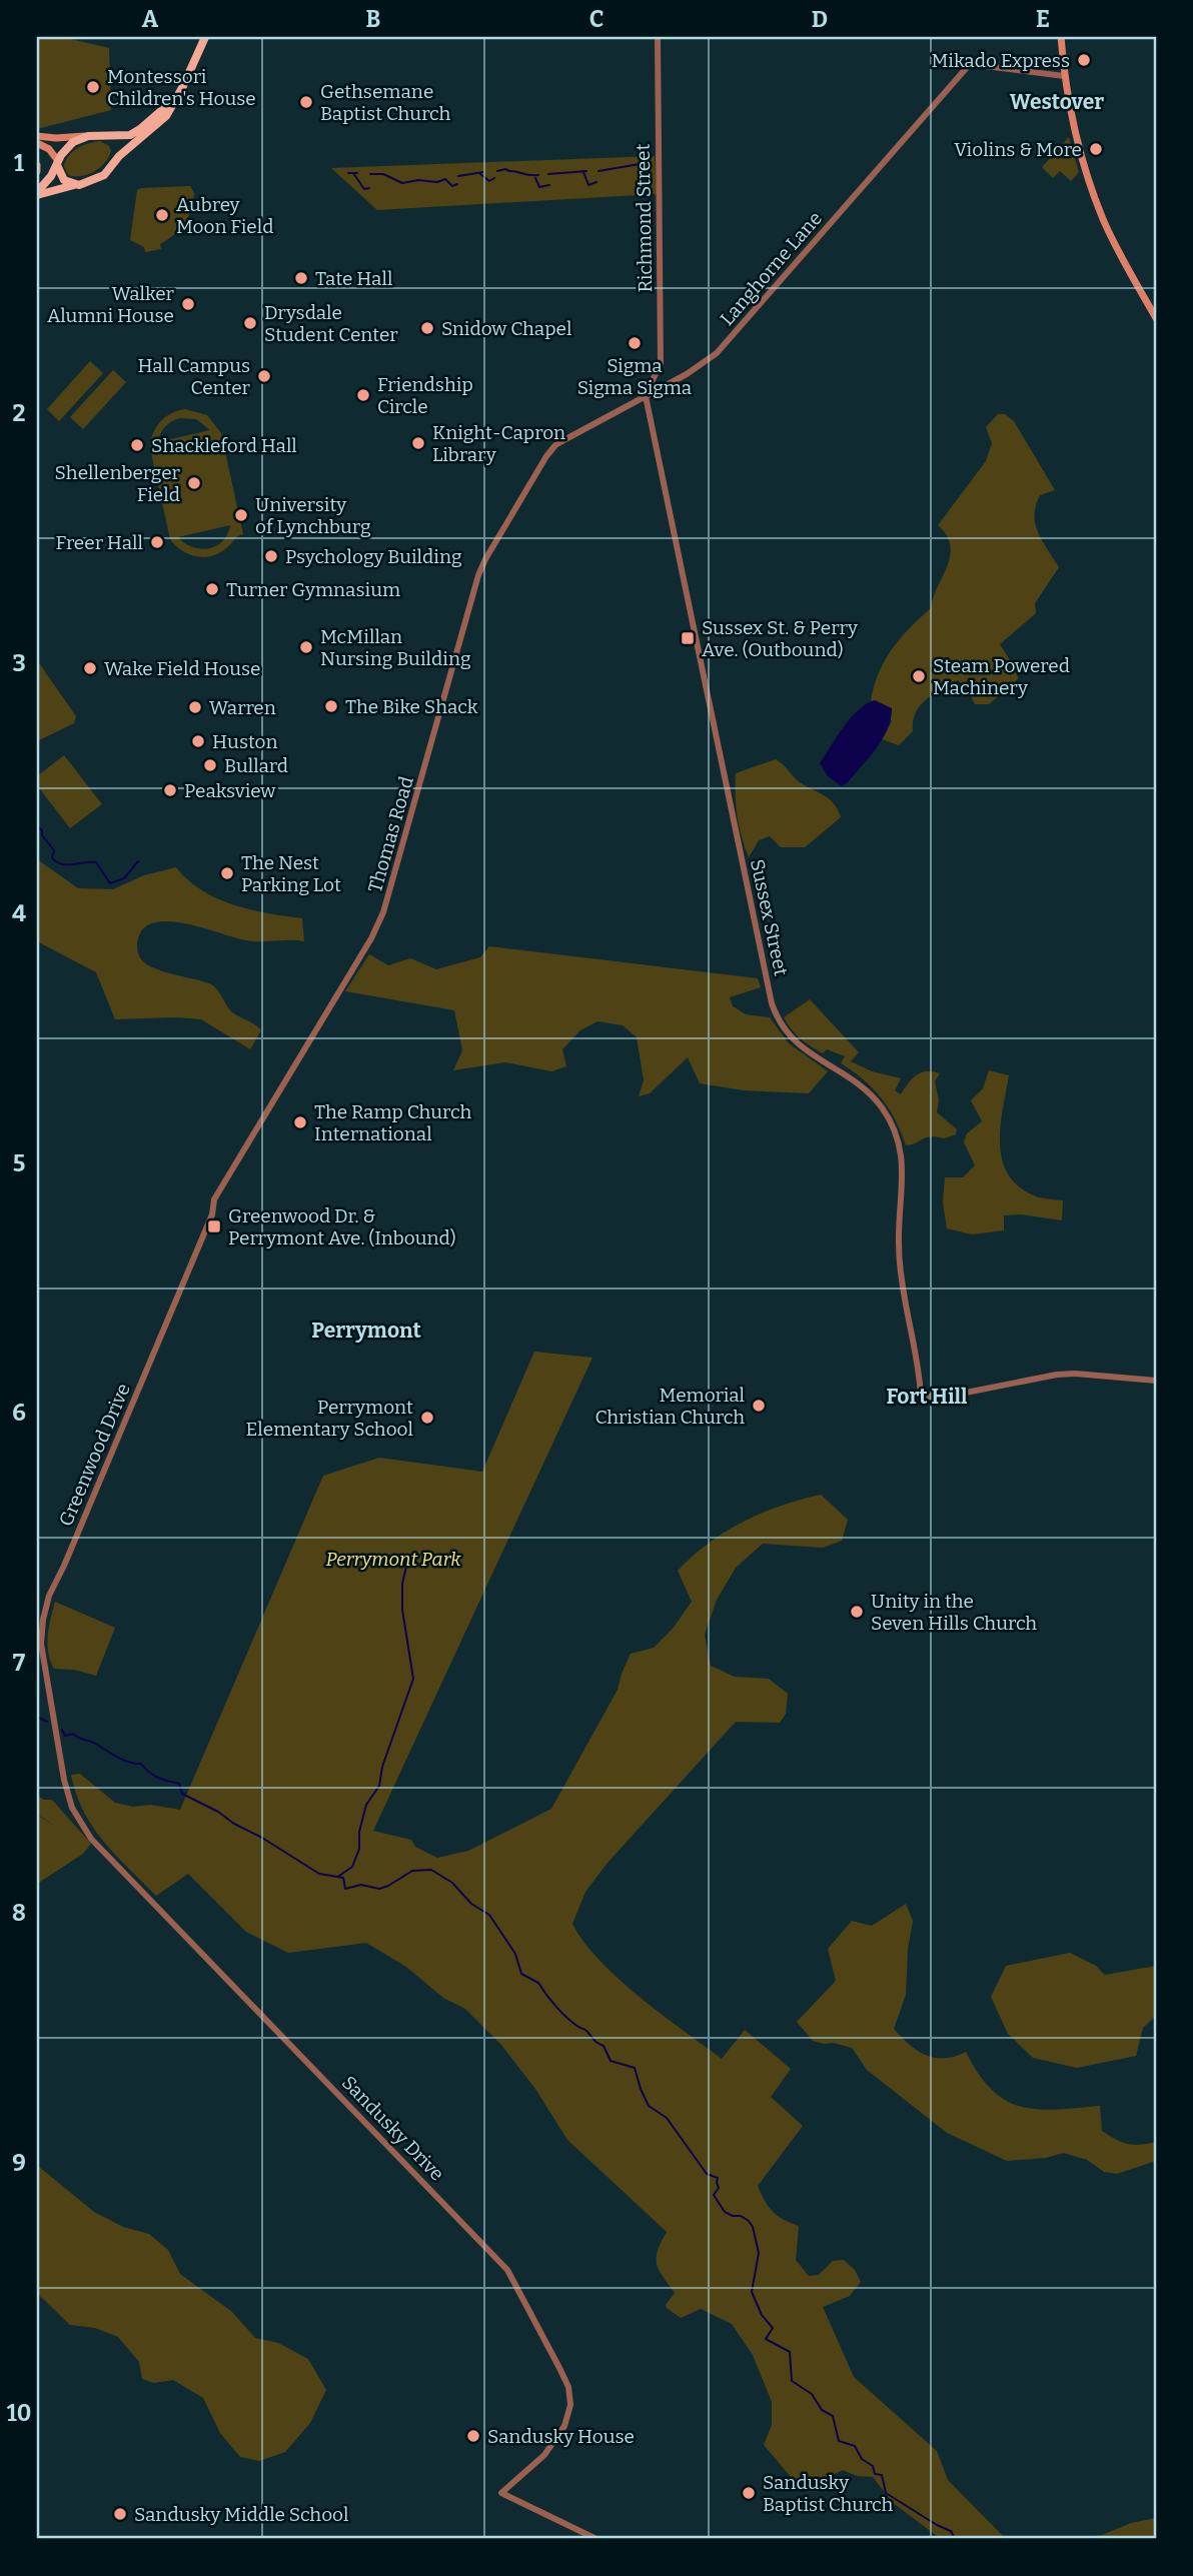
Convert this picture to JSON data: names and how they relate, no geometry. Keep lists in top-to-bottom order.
{
  "streets": {
    "street": [
      "Richmond Street",
      "Langhorne Lane",
      "Thomas Road",
      "Sussex Street",
      "Greenwood Drive",
      "Sandusky Drive"
    ]
  },
  "crossings": [
    ["Richmond Street", "Langhorne Lane"],
    ["Richmond Street", "Sussex Street"],
    ["Langhorne Lane", "Thomas Road"],
    ["Langhorne Lane", "Sussex Street"],
    ["Thomas Road", "Greenwood Drive"],
    ["Greenwood Drive", "Sandusky Drive"]
  ],
  "districts": ["Westover", "Perrymont", "Fort Hill"],
  "parks": ["Perrymont Park"],
  "places": {
    "other": [
      "Mikado Express",
      "Montessori Children's House",
      "Gethsemane Baptist Church",
      "Violins & More",
      "Aubrey Moon Field",
      "Tate Hall",
      "Walker Alumni House",
      "Drysdale Student Center",
      "Snidow Chapel",
      "Sigma Sigma Sigma",
      "Hall Campus Center",
      "Friendship Circle",
      "Knight-Capron Library",
      "Shackleford Hall",
      "Shellenberger Field",
      "University of Lynchburg",
      "Freer Hall",
      "Psychology Building",
      "Turner Gymnasium",
      "McMillan Nursing Building",
      "Wake Field House",
      "Steam Powered Machinery",
      "The Bike Shack",
      "Warren",
      "Huston",
      "Bullard",
      "Peaksview",
      "The Nest Parking Lot",
      "The Ramp Church International",
      "Memorial Christian Church",
      "Perrymont Elementary School",
      "Unity in the Seven Hills Church",
      "Sandusky House",
      "Sandusky Baptist Church",
      "Sandusky Middle School"
    ],
    "transit": ["Sussex St. & Perry Ave. (Outbound)", "Greenwood Dr. & Perrymont Ave. (Inbound)"]
  },
  "grid": {
    "columns": [
      "A",
      "B",
      "C",
      "D",
      "E"
    ],
    "rows": [
      "1",
      "2",
      "3",
      "4",
      "5",
      "6",
      "7",
      "8",
      "9",
      "10"
    ]
  }
}
